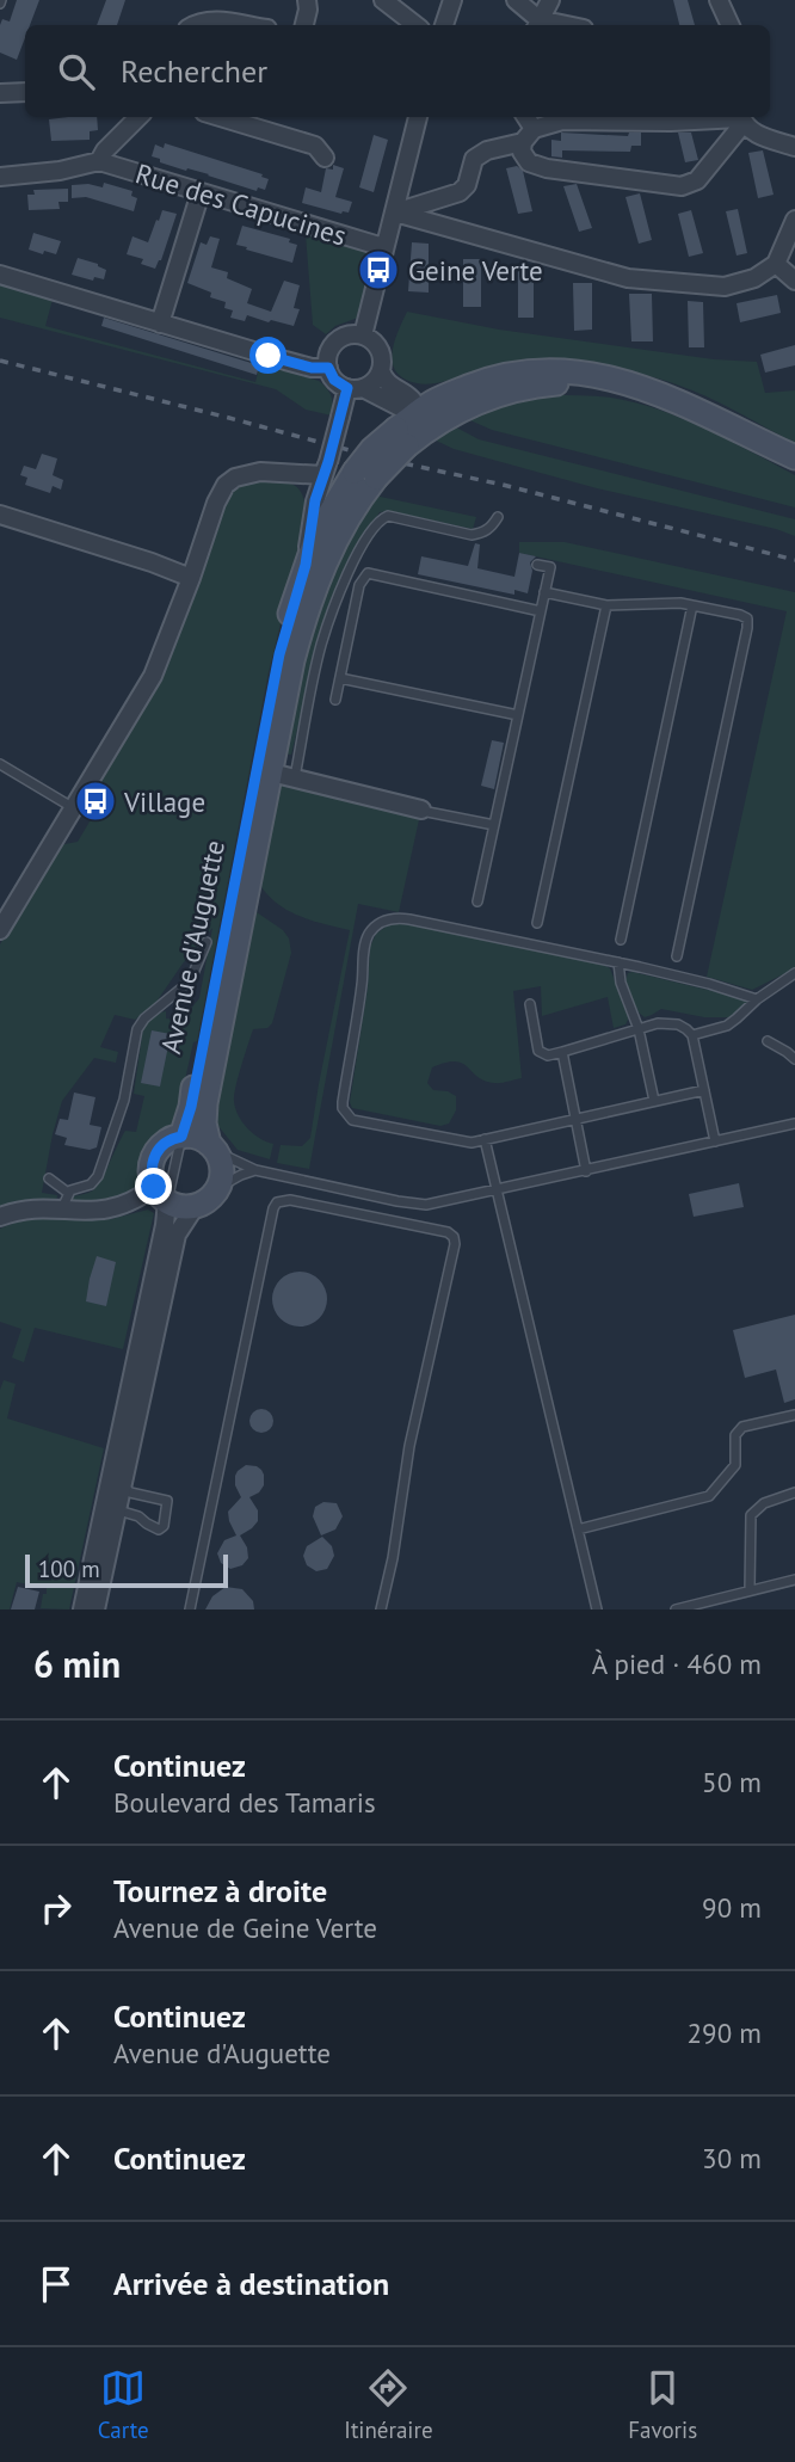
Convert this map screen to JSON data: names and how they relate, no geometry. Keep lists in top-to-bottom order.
{
  "streets": {
    "main road": ["Avenue d'Auguette"],
    "street": ["Rue des Capucines"]
  },
  "places": {
    "bus stop": ["Geine Verte", "Village"]
  },
  "scale_bar": "100 m",
  "page": {
    "search": "Rechercher",
    "scale": "100 m",
    "heading": ["6 min", "À pied · 460 m"],
    "list": [
      ["Continuez", "Boulevard des Tamaris", "50 m"],
      ["Tournez à droite", "Avenue de Geine Verte", "90 m"],
      ["Continuez", "Avenue d'Auguette", "290 m"],
      ["Continuez", "30 m"],
      "Arrivée à destination"
    ],
    "nav": ["Carte", "Itinéraire", "Favoris"]
  }
}
